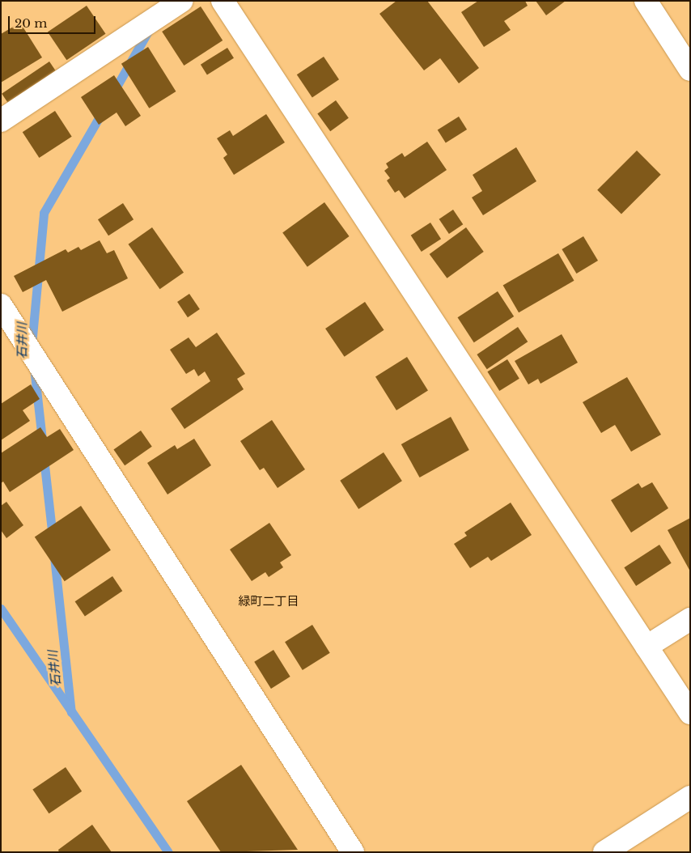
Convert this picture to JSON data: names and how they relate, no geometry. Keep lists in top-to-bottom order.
{
  "districts": ["緑町二丁目"],
  "water": ["石井川"],
  "scale_bar": "20 m"
}
